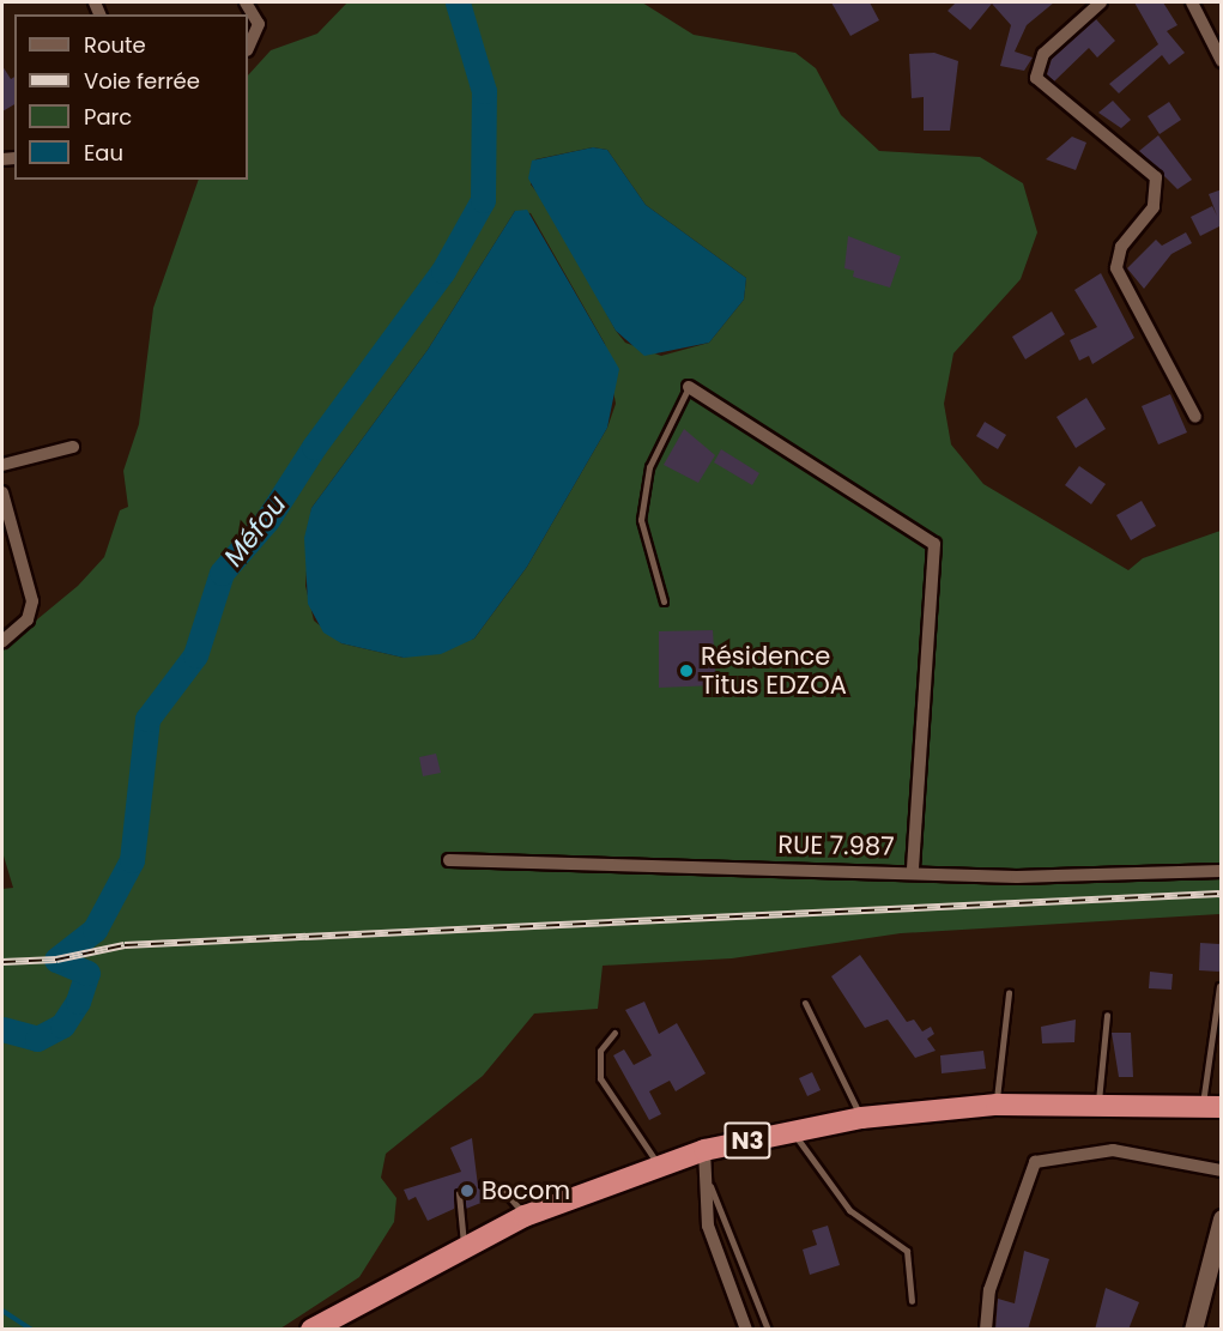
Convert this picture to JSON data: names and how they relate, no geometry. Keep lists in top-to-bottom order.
{
  "streets": {
    "highway": ["N3"],
    "street": ["RUE 7.987"]
  },
  "water": ["Méfou"],
  "places": ["Résidence Titus EDZOA", "Bocom"],
  "legend": [
    "Route",
    "Voie ferrée",
    "Parc",
    "Eau"
  ]
}
